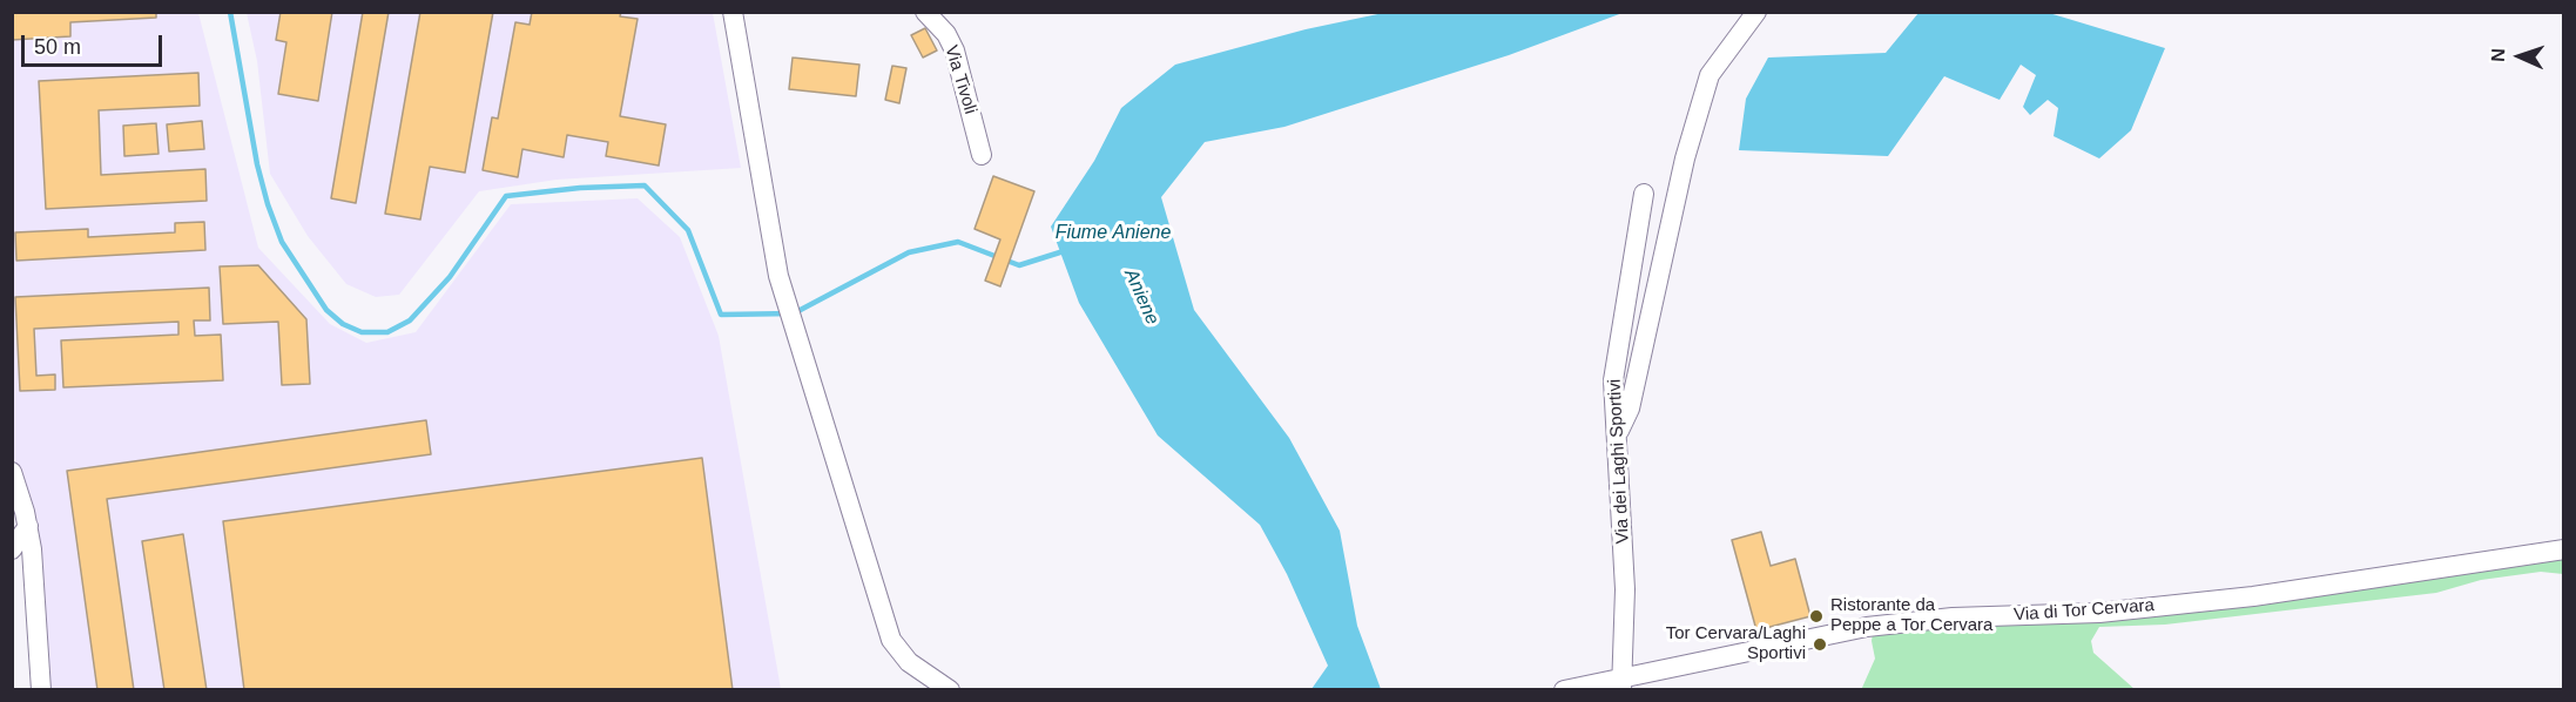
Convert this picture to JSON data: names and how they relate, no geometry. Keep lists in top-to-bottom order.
{
  "streets": {
    "street": ["Via Tivoli", "Via dei Laghi Sportivi", "Via di Tor Cervara"]
  },
  "crossings": [
    ["Via dei Laghi Sportivi", "Via di Tor Cervara"]
  ],
  "water": ["Fiume Aniene", "Aniene"],
  "places": ["Ristorante da Peppe a Tor Cervara", "Tor Cervara/Laghi Sportivi"],
  "scale_bar": "50 m",
  "north": "left"
}
